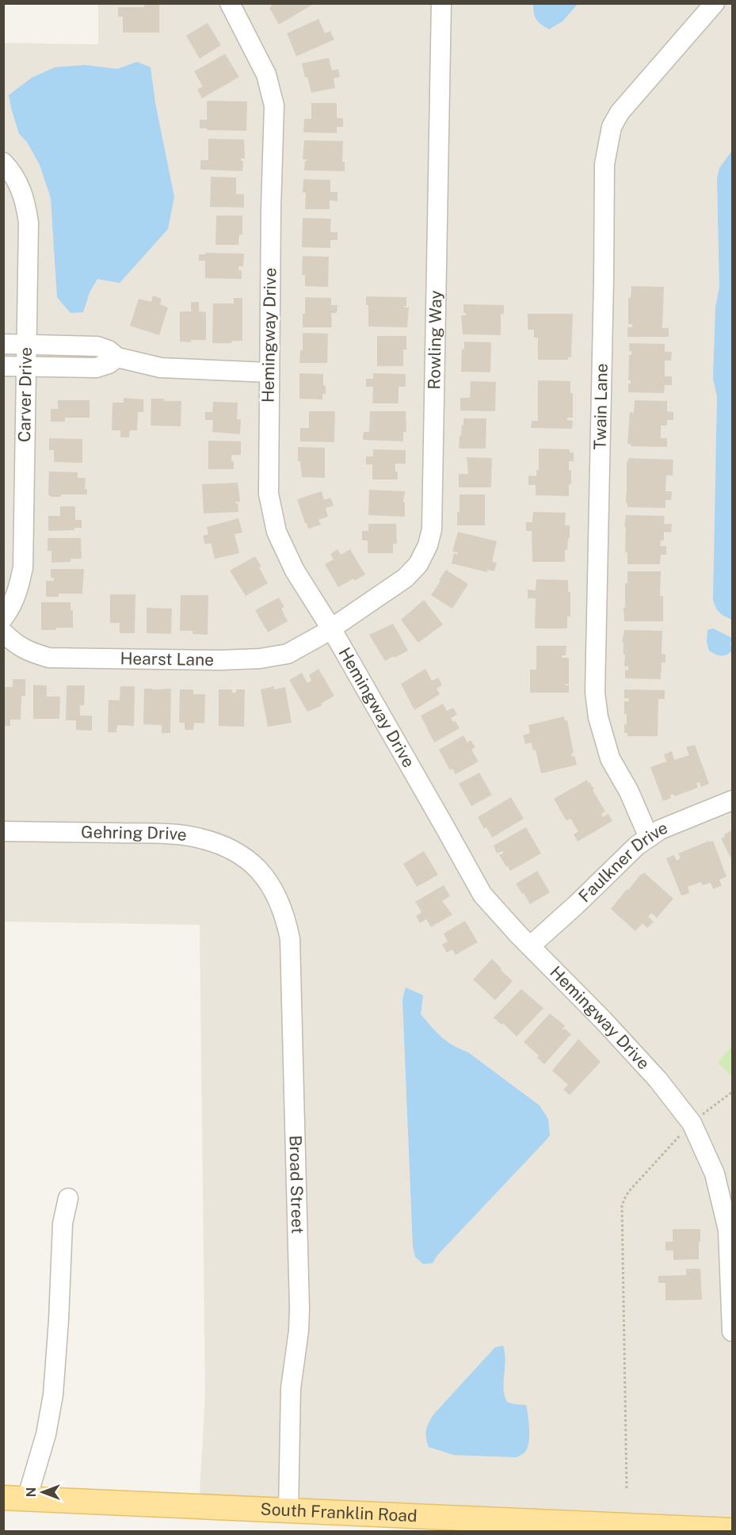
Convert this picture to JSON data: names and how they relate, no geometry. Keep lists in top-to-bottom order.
{
  "streets": {
    "main road": ["South Franklin Road"],
    "street": [
      "Hemingway Drive",
      "Rowling Way",
      "Carver Drive",
      "Twain Lane",
      "Hearst Lane",
      "Gehring Drive",
      "Faulkner Drive",
      "Broad Street"
    ]
  },
  "crossings": [
    ["Hemingway Drive", "Rowling Way"],
    ["Hemingway Drive", "Hearst Lane"],
    ["Hemingway Drive", "Faulkner Drive"],
    ["Rowling Way", "Hearst Lane"],
    ["Twain Lane", "Faulkner Drive"],
    ["Gehring Drive", "Broad Street"],
    ["Broad Street", "South Franklin Road"]
  ],
  "north": "left"
}
